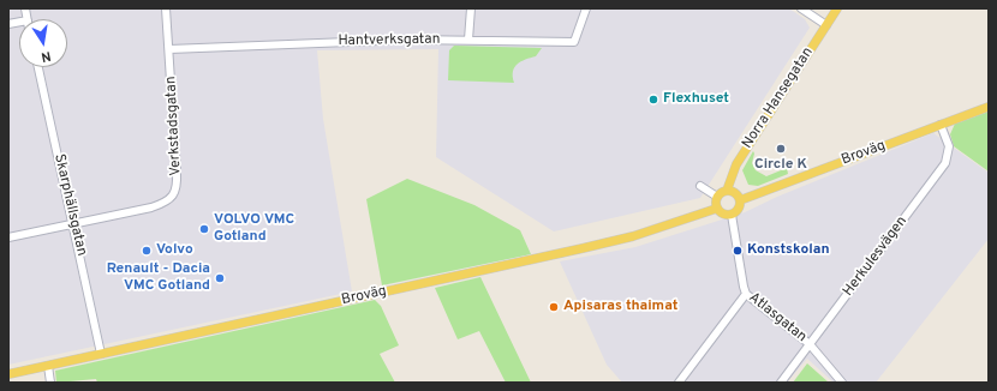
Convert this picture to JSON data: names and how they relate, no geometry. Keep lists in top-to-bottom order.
{
  "streets": {
    "main road": ["Norra Hansegatan", "Broväg"],
    "street": [
      "Hantverksgatan",
      "Verkstadsgatan",
      "Skarphällsgatan",
      "Herkulesvägen",
      "Atlasgatan"
    ]
  },
  "crossings": [
    ["Hantverksgatan", "Verkstadsgatan"],
    ["Norra Hansegatan", "Broväg"],
    ["Norra Hansegatan", "Atlasgatan"],
    ["Verkstadsgatan", "Skarphällsgatan"],
    ["Broväg", "Skarphällsgatan"],
    ["Broväg", "Herkulesvägen"],
    ["Broväg", "Atlasgatan"],
    ["Herkulesvägen", "Atlasgatan"]
  ],
  "places": [
    "Flexhuset",
    "Circle K",
    "VOLVO VMC Gotland",
    "Volvo",
    "Konstskolan",
    "Renault - Dacia VMC Gotland",
    "Apisaras thaimat"
  ],
  "north": "bottom"
}
